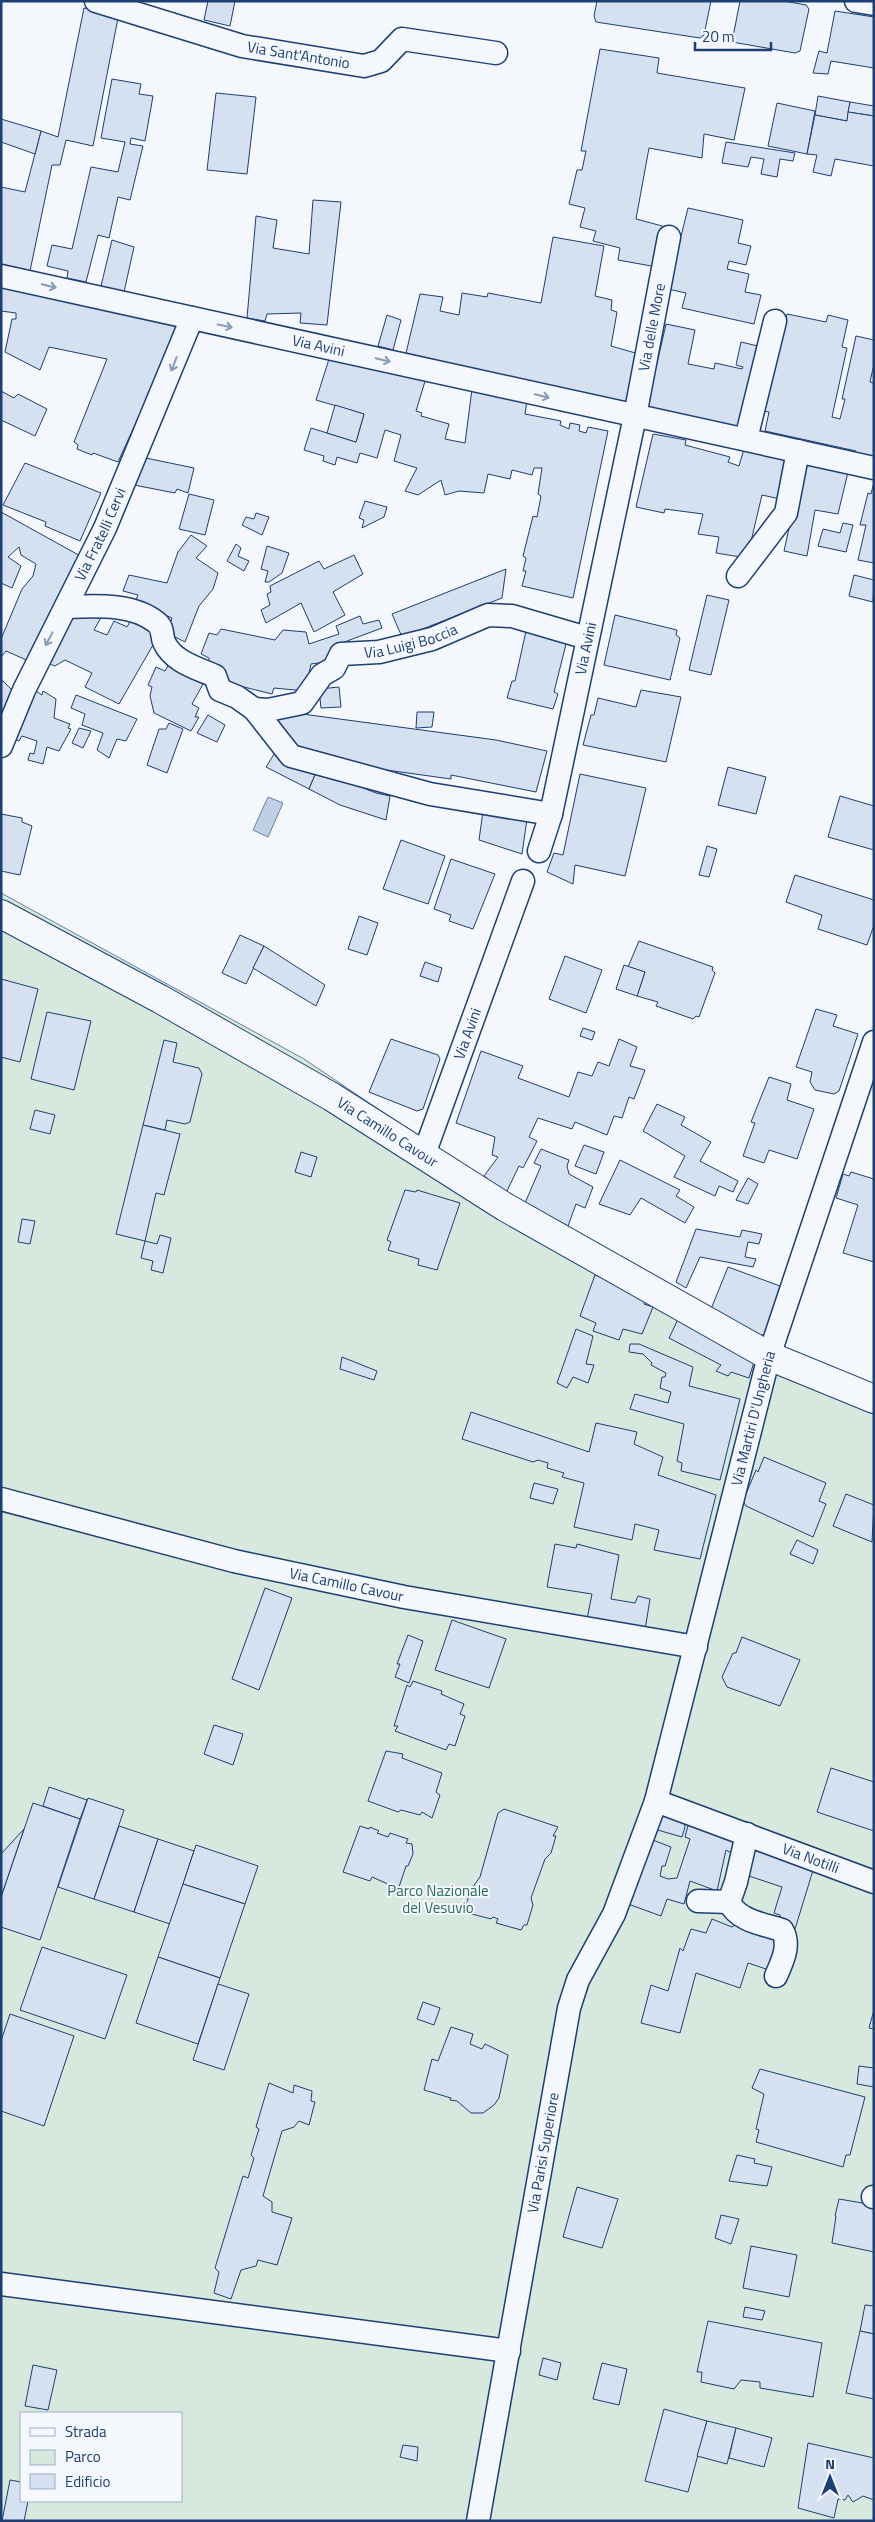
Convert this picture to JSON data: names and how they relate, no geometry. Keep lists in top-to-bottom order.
{
  "streets": {
    "street": [
      "Via Sant'Antonio",
      "Via delle More",
      "Via Avini",
      "Via Fratelli Cervi",
      "Via Luigi Boccia",
      "Via Camillo Cavour",
      "Via Martiri D'Ungheria",
      "Via Notilli",
      "Via Parisi Superiore"
    ]
  },
  "crossings": [
    ["Via delle More", "Via Avini"],
    ["Via Avini", "Via Fratelli Cervi"],
    ["Via Avini", "Via Luigi Boccia"],
    ["Via Avini", "Via Camillo Cavour"],
    ["Via Camillo Cavour", "Via Martiri D'Ungheria"],
    ["Via Martiri D'Ungheria", "Via Notilli"],
    ["Via Martiri D'Ungheria", "Via Parisi Superiore"],
    ["Via Notilli", "Via Parisi Superiore"]
  ],
  "one_way": ["Via Avini", "Via Fratelli Cervi"],
  "parks": ["Parco Nazionale del Vesuvio"],
  "legend": ["Strada", "Parco", "Edificio"],
  "scale_bar": "20 m",
  "north": "top"
}
